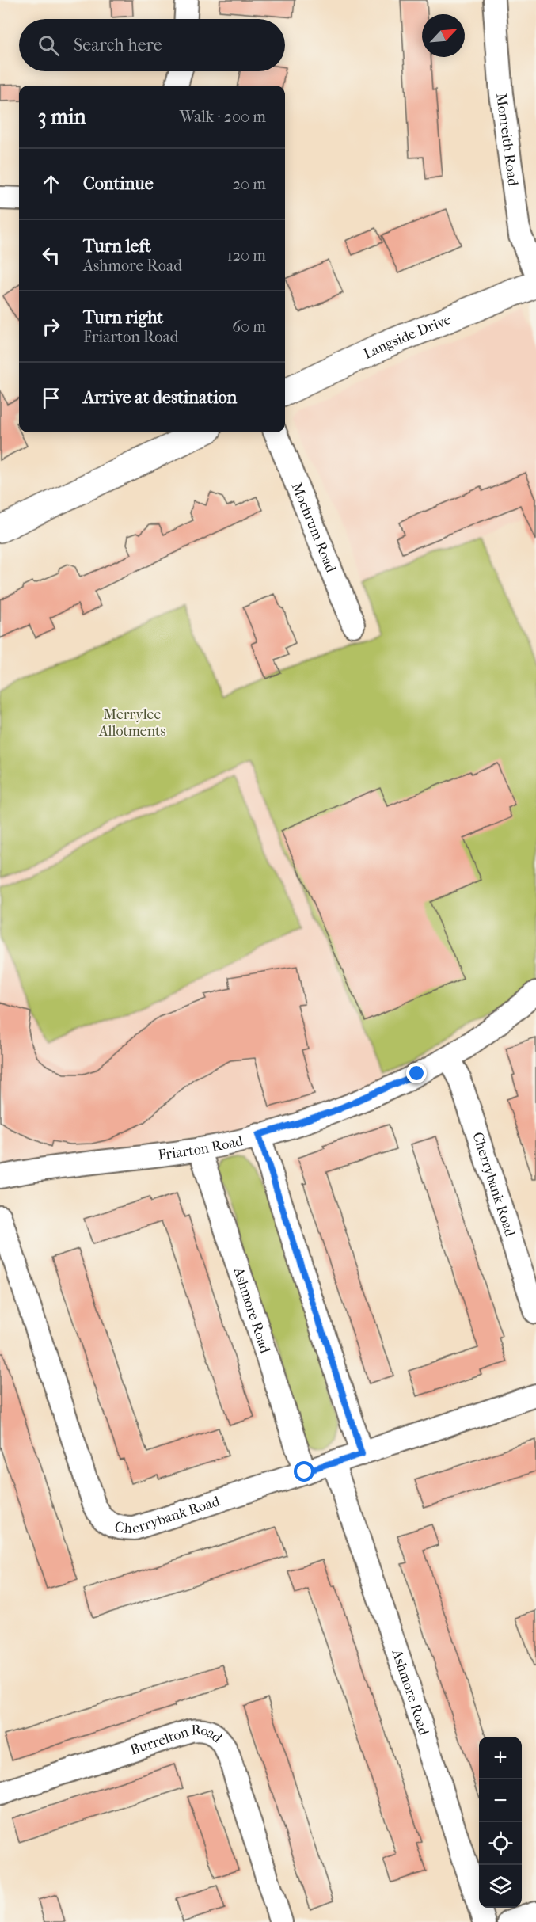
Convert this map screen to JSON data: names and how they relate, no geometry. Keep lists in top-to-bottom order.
{
  "streets": {
    "street": [
      "Monreith Road",
      "Langside Drive",
      "Mochrum Road",
      "Friarton Road",
      "Cherrybank Road",
      "Ashmore Road",
      "Burrelton Road"
    ]
  },
  "crossings": [
    ["Friarton Road", "Cherrybank Road"],
    ["Friarton Road", "Ashmore Road"],
    ["Cherrybank Road", "Ashmore Road"]
  ],
  "parks": ["Merrylee Allotments"],
  "north": "top right",
  "page": {
    "search": "Search here",
    "heading": ["3 min", "Walk · 200 m"],
    "list": [
      ["Continue", "20 m"],
      ["Turn left", "Ashmore Road", "120 m"],
      ["Turn right", "Friarton Road", "60 m"],
      "Arrive at destination"
    ],
    "map_buttons": ["+", "−"]
  }
}
